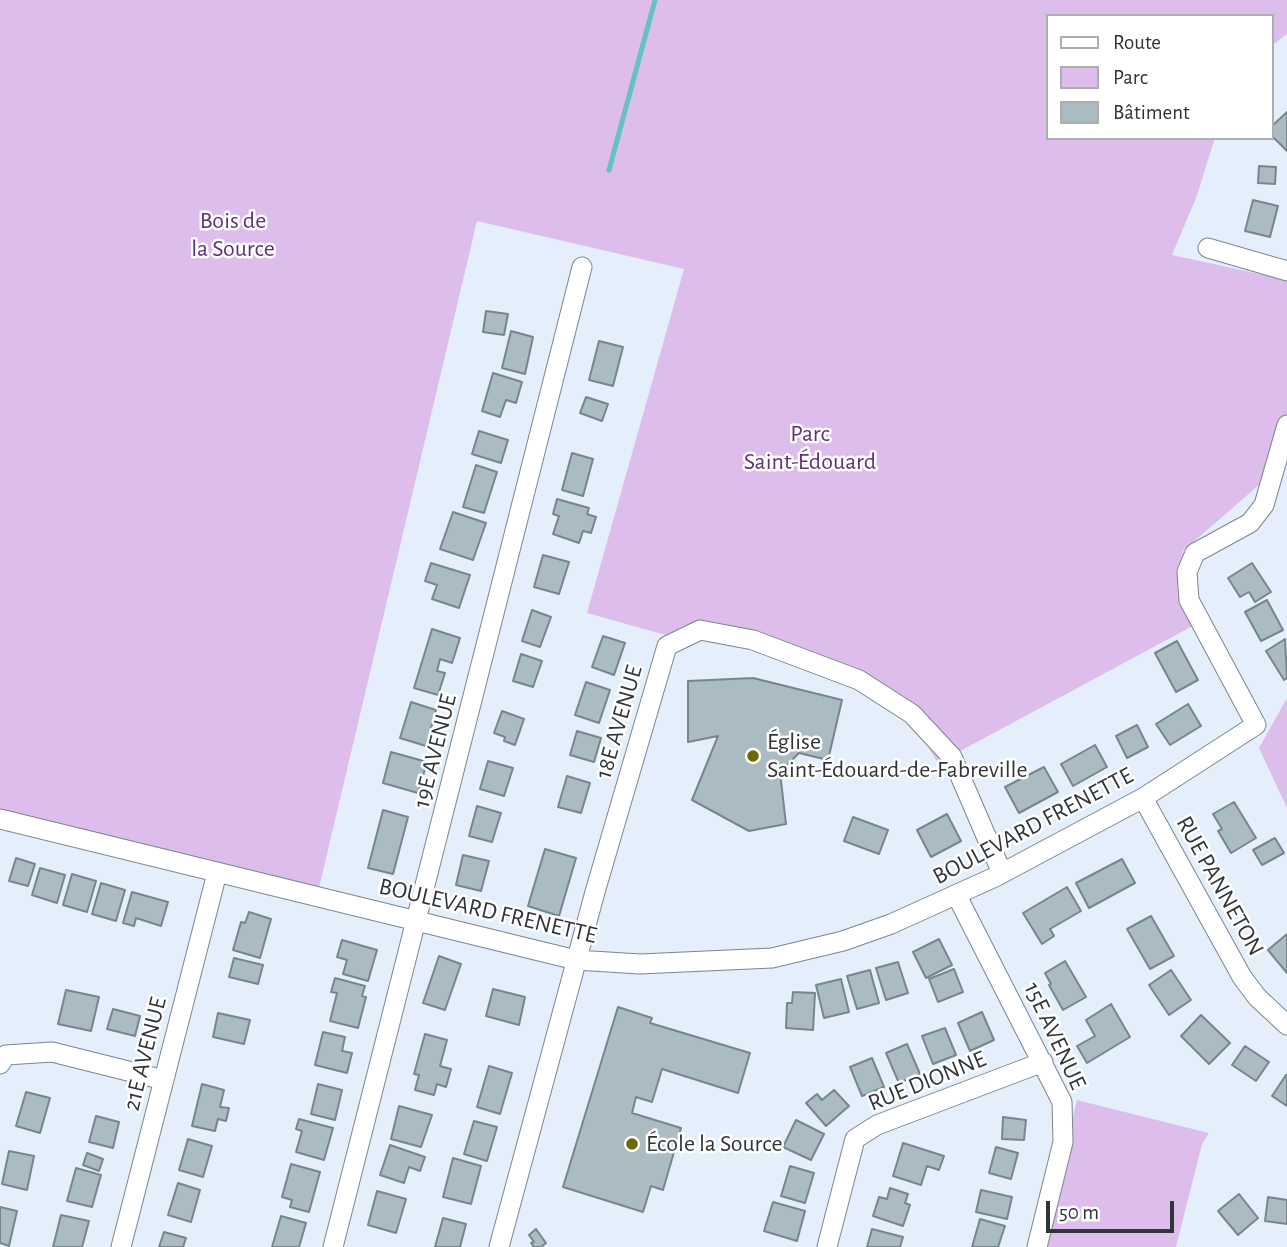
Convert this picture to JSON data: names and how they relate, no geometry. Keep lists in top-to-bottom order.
{
  "streets": {
    "street": [
      "18E AVENUE",
      "19E AVENUE",
      "BOULEVARD FRENETTE",
      "RUE PANNETON",
      "15E AVENUE",
      "21E AVENUE",
      "RUE DIONNE"
    ]
  },
  "crossings": [
    ["18E AVENUE", "BOULEVARD FRENETTE"],
    ["19E AVENUE", "BOULEVARD FRENETTE"],
    ["BOULEVARD FRENETTE", "RUE PANNETON"],
    ["BOULEVARD FRENETTE", "15E AVENUE"],
    ["BOULEVARD FRENETTE", "21E AVENUE"],
    ["15E AVENUE", "RUE DIONNE"]
  ],
  "parks": ["Bois de la Source", "Parc Saint-Édouard"],
  "places": ["Église Saint-Édouard-de-Fabreville", "École la Source"],
  "legend": ["Route", "Parc", "Bâtiment"],
  "scale_bar": "50 m"
}
